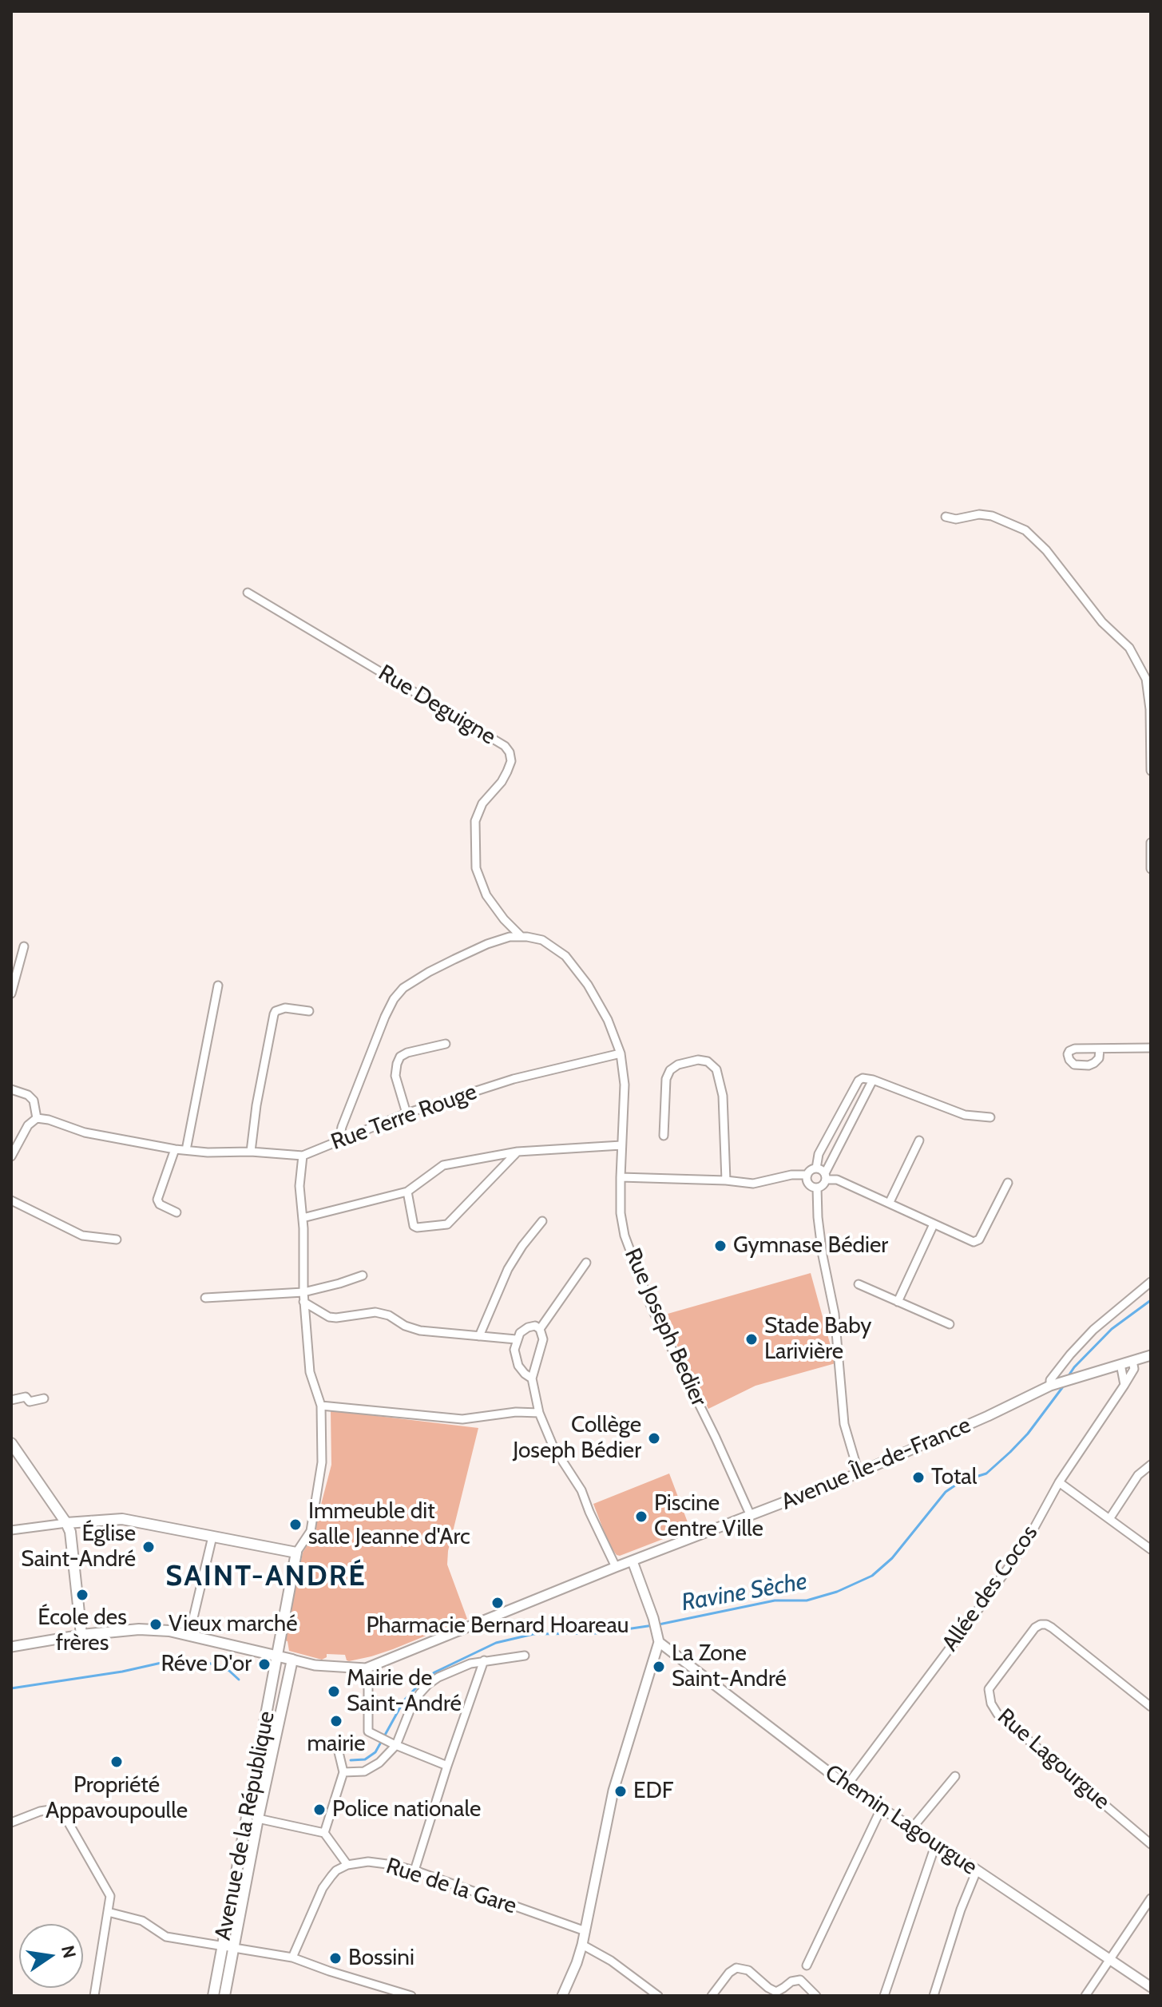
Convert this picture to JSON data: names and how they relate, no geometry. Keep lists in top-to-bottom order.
{
  "streets": {
    "main road": ["Avenue Île-de-France", "Avenue de la République"],
    "street": [
      "Rue Deguigne",
      "Rue Terre Rouge",
      "Rue Joseph Bedier",
      "Allée des Cocos",
      "Rue Lagourgue",
      "Chemin Lagourgue",
      "Rue de la Gare"
    ]
  },
  "crossings": [
    ["Rue Deguigne", "Rue Joseph Bedier"],
    ["Rue Terre Rouge", "Rue Joseph Bedier"],
    ["Rue Joseph Bedier", "Avenue Île-de-France"],
    ["Avenue Île-de-France", "Allée des Cocos"],
    ["Avenue Île-de-France", "Avenue de la République"],
    ["Allée des Cocos", "Chemin Lagourgue"]
  ],
  "districts": ["SAINT-ANDRÉ"],
  "water": ["Ravine Sèche"],
  "places": [
    "Gymnase Bédier",
    "Stade Baby Larivière",
    "Collège Joseph Bédier",
    "Total",
    "Piscine Centre Ville",
    "Immeuble dit salle Jeanne d'Arc",
    "Église Saint-André",
    "École des frères",
    "Pharmacie Bernard Hoareau",
    "Vieux marché",
    "Réve D'or",
    "La Zone Saint-André",
    "Mairie de Saint-André",
    "mairie",
    "Propriété Appavoupoulle",
    "EDF",
    "Police nationale",
    "Bossini"
  ],
  "north": "right"
}
